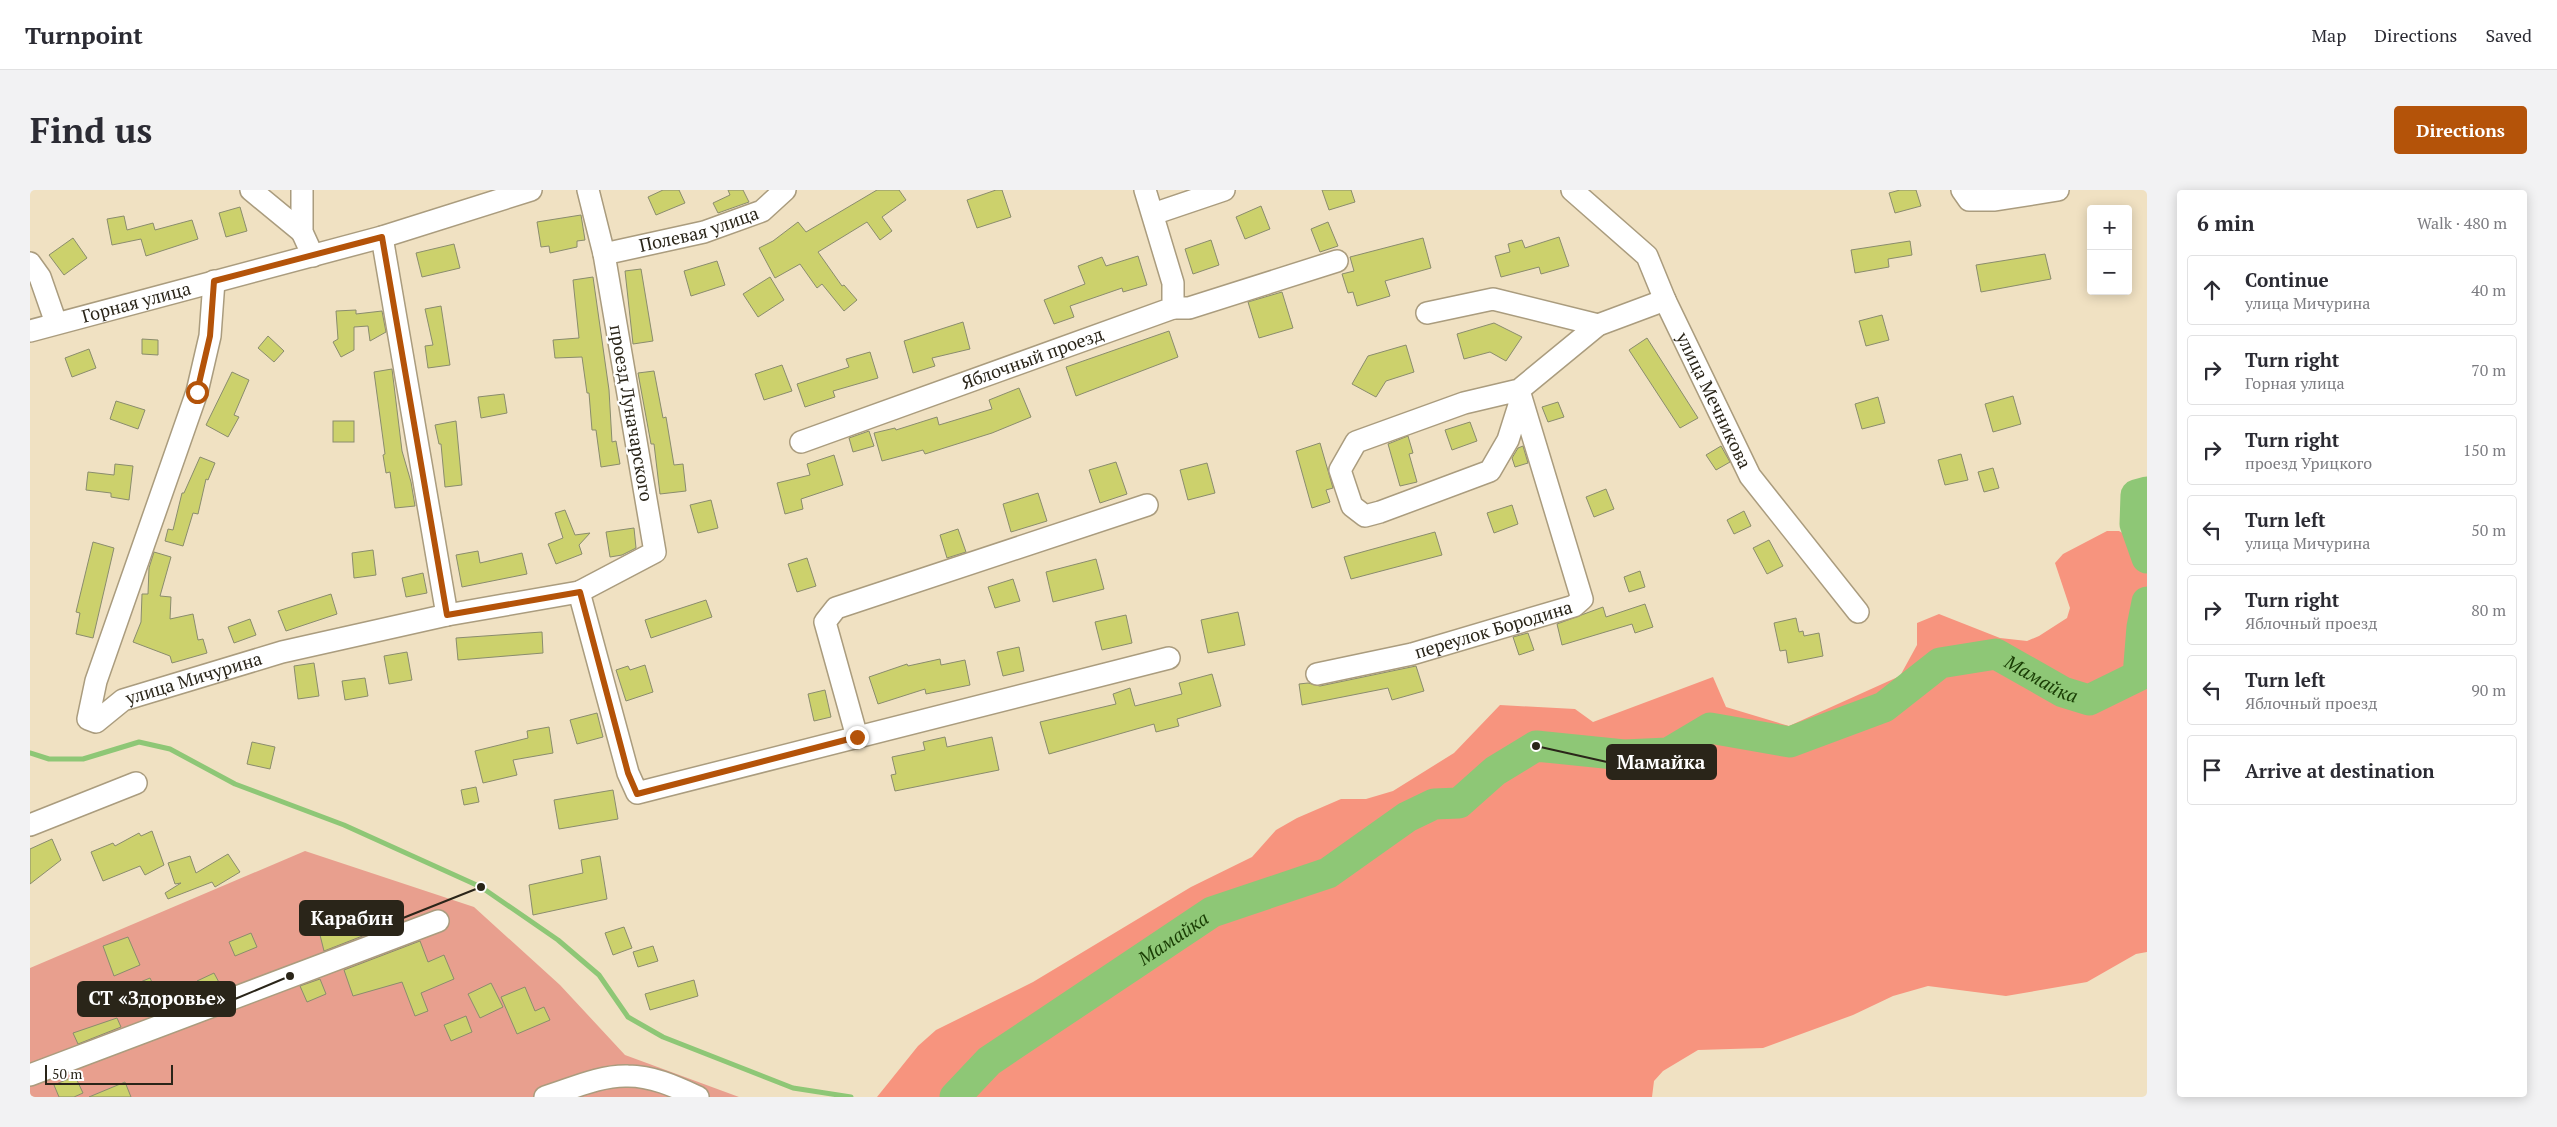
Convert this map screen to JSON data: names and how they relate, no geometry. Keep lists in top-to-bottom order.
{
  "streets": {
    "street": [
      "Полевая улица",
      "Горная улица",
      "Яблочный проезд",
      "улица Мечникова",
      "проезд Луначарского",
      "переулок Бородина",
      "улица Мичурина"
    ]
  },
  "crossings": [
    ["Полевая улица", "проезд Луначарского"],
    ["Горная улица", "улица Мичурина"],
    ["проезд Луначарского", "улица Мичурина"]
  ],
  "water": ["Мамайка"],
  "places": ["Мамайка", "Карабин", "СТ «Здоровье»"],
  "scale_bar": "50 m",
  "page": {
    "header": "Turnpoint",
    "nav": ["Map", "Directions", "Saved"],
    "buttons": "Directions",
    "title": "Find us",
    "heading": ["6 min", "Walk · 480 m"],
    "map_buttons": ["+", "−"],
    "list": [
      ["Continue", "улица Мичурина", "40 m"],
      ["Turn right", "Горная улица", "70 m"],
      ["Turn right", "проезд Урицкого", "150 m"],
      ["Turn left", "улица Мичурина", "50 m"],
      ["Turn right", "Яблочный проезд", "80 m"],
      ["Turn left", "Яблочный проезд", "90 m"],
      "Arrive at destination"
    ],
    "scale": "50 m"
  }
}
